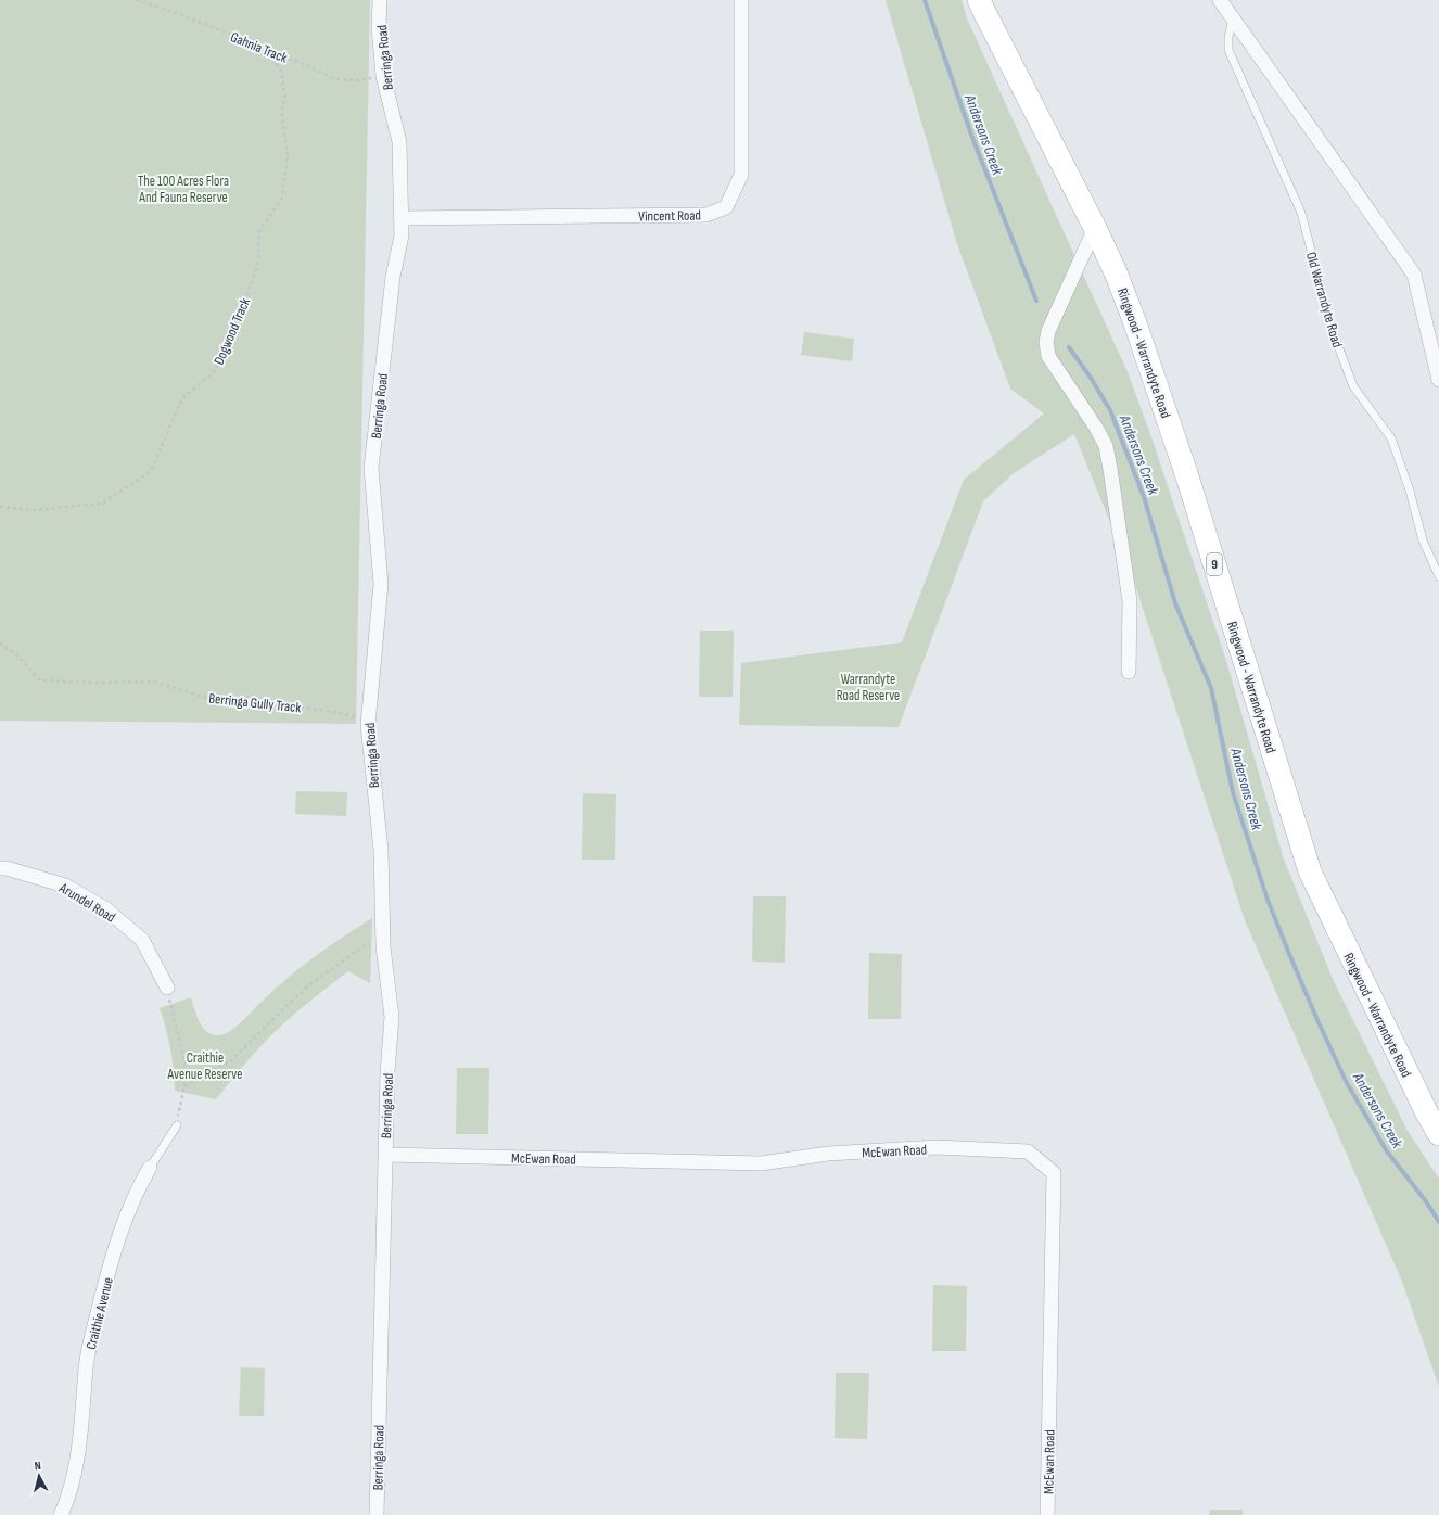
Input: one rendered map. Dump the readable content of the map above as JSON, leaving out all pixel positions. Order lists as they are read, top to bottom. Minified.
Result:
{"streets":{"main road":["Ringwood - Warrandyte Road","9"],"street":["Berringa Road","Vincent Road","Arundel Road","McEwan Road","Craithie Avenue"],"lane":["Old Warrandyte Road"],"path":["Gahnia Track","Dogwood Track","Berringa Gully Track"]},"crossings":[["Gahnia Track","Berringa Road"],["Gahnia Track","Dogwood Track"],["Berringa Road","Vincent Road"],["Berringa Road","Berringa Gully Track"],["Berringa Road","McEwan Road"]],"water":["Andersons Creek"],"parks":["The 100 Acres Flora And Fauna Reserve","Warrandyte Road Reserve","Craithie Avenue Reserve"],"north":"top"}
